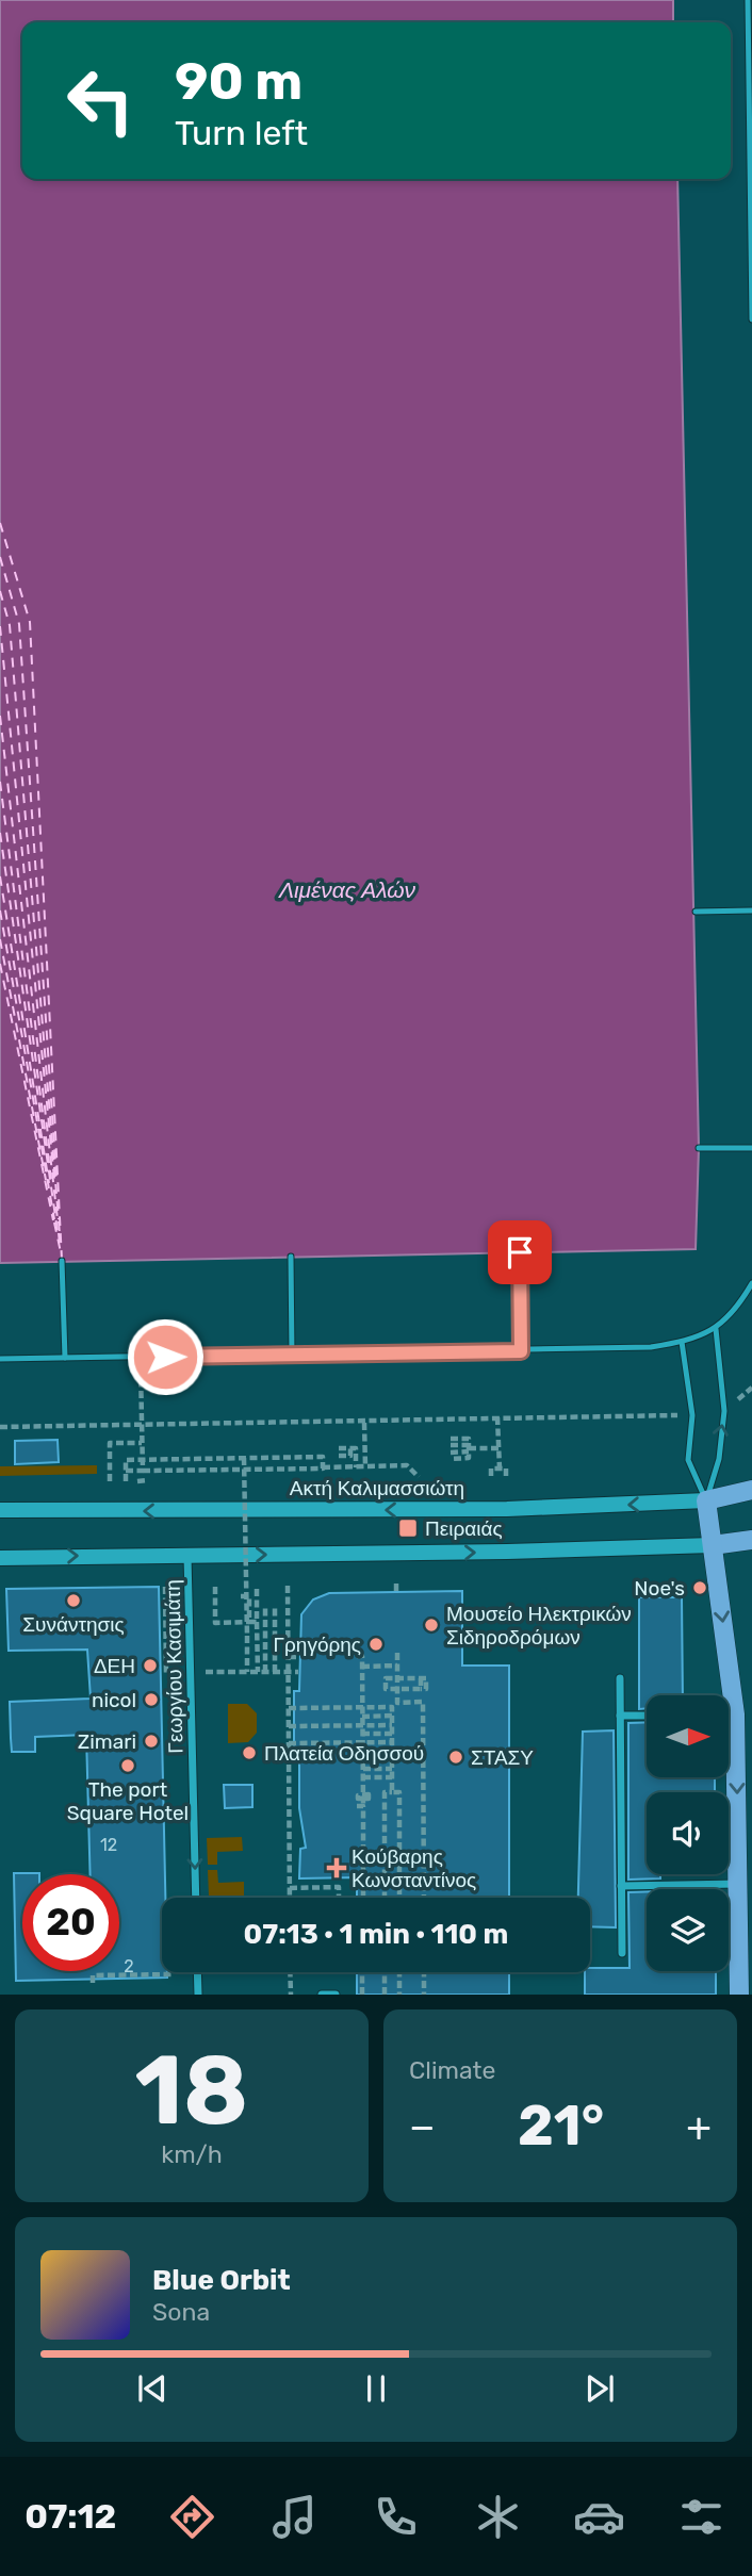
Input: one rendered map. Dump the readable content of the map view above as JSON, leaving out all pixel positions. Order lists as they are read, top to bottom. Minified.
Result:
{"streets":{"main road":["Ακτή Καλιμασσιώτη"],"street":["Γεωργίου Κασιμάτη"]},"one_way":["Γεωργίου Κασιμάτη"],"water":["Λιμένας Αλών"],"places":{"transit":["Πειραιάς"],"other":["Noe's","Συνάντησις","Μουσείο Ηλεκτρικών Σιδηροδρόμων","Γρηγόρης","ΔΕΗ","nicol","Zimari","Πλατεία Οδησσού","ΣΤΑΣΥ","The port Square Hotel"],"health":["Κούβαρης Κωνσταντίνος"]},"house_numbers":["12","2"],"north":"right","page":{"turn":["90 m","Turn left"],"limit":"20","trip":"07:13 · 1 min · 110 m","tile":[["18","km/h"],"Climate"],"heat":["−","21°","+"],"song":["Blue Orbit","Sona"],"tabs":"07:12"}}
